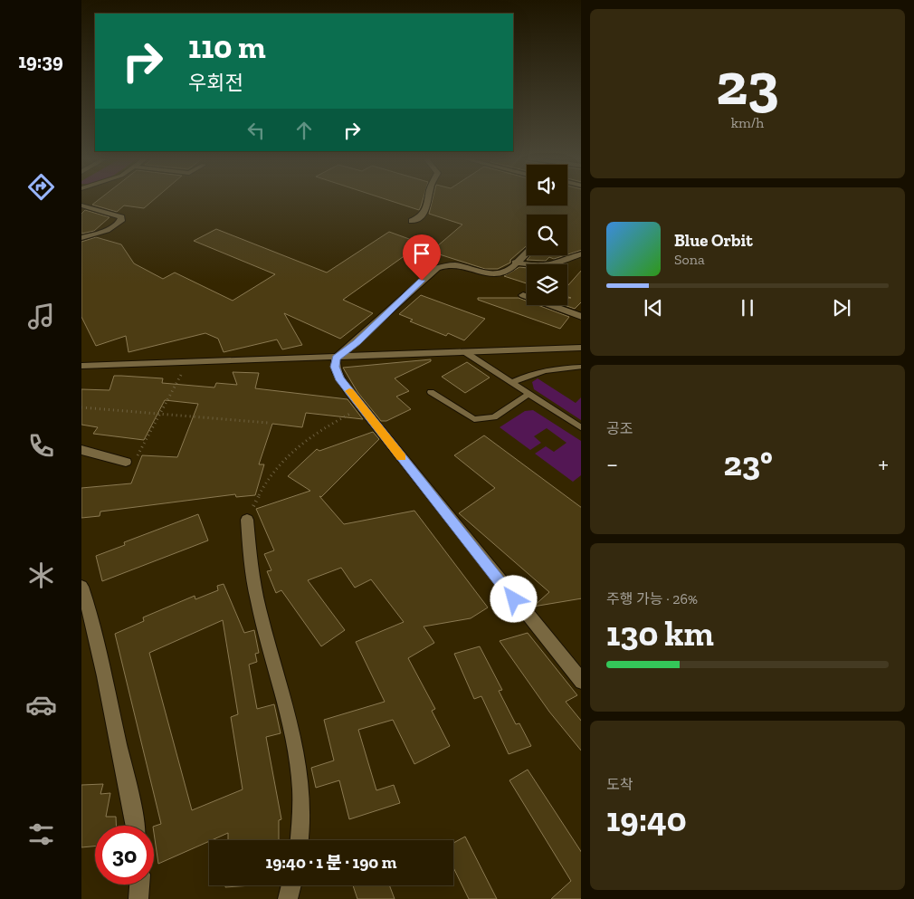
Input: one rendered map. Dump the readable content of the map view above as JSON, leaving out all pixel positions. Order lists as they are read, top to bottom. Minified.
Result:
{"page":{"tabs":"19:39","tile":[["23","km/h"],"공조",["주행 가능 · 26%","130 km"],["도착","19:40"]],"turn":["110 m","우회전"],"song":["Blue Orbit","Sona"],"heat":["−","23°","+"],"limit":"30","trip":"19:40 · 1 분 · 190 m"}}
